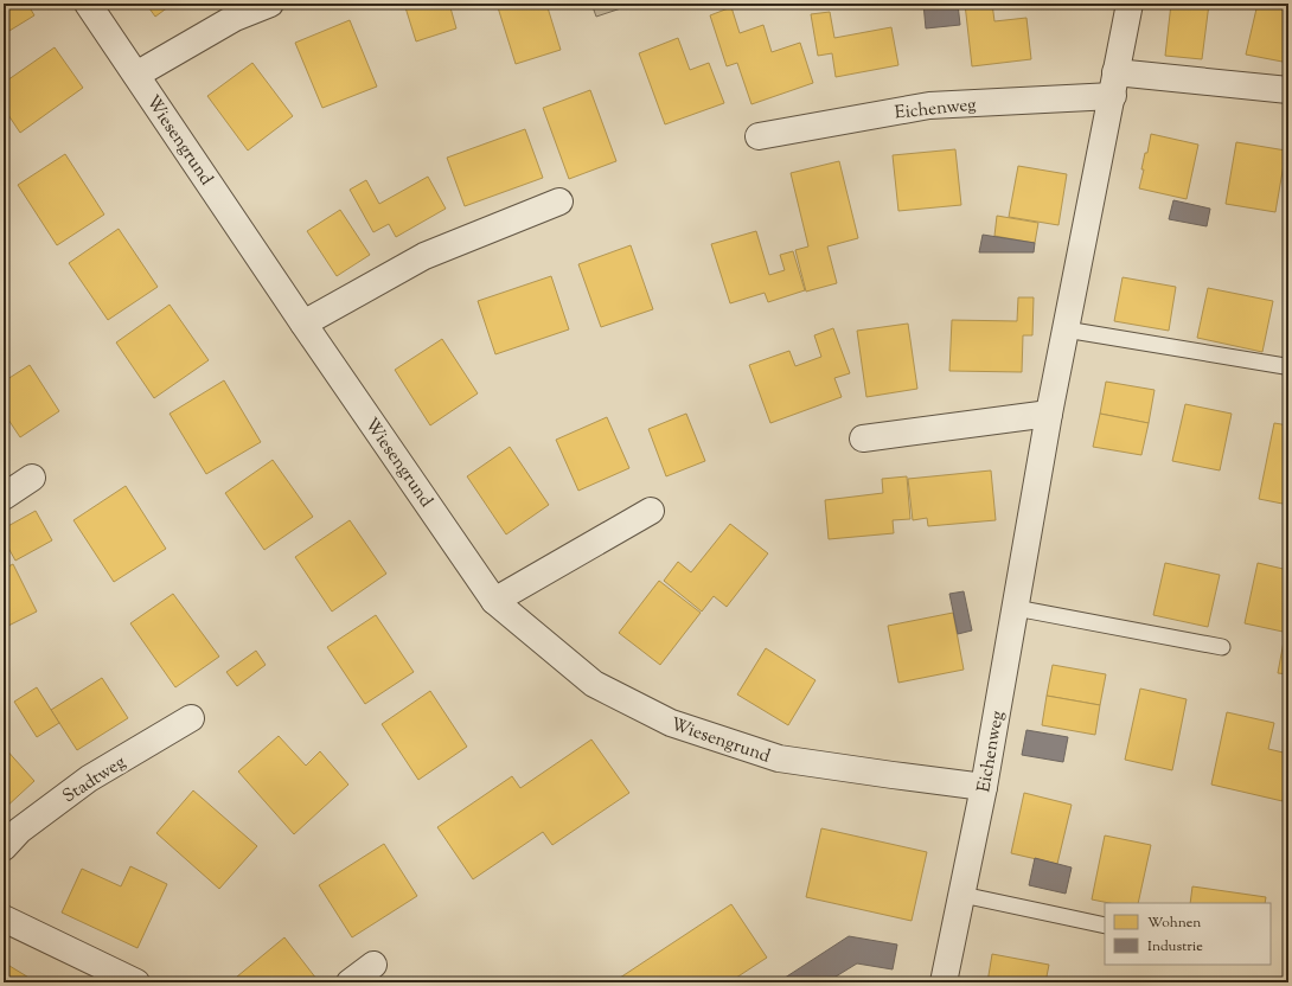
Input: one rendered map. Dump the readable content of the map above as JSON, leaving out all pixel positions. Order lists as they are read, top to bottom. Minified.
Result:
{"streets":{"street":["Eichenweg","Wiesengrund","Stadtweg"]},"crossings":[["Eichenweg","Wiesengrund"]],"legend":["Wohnen","Industrie"]}
